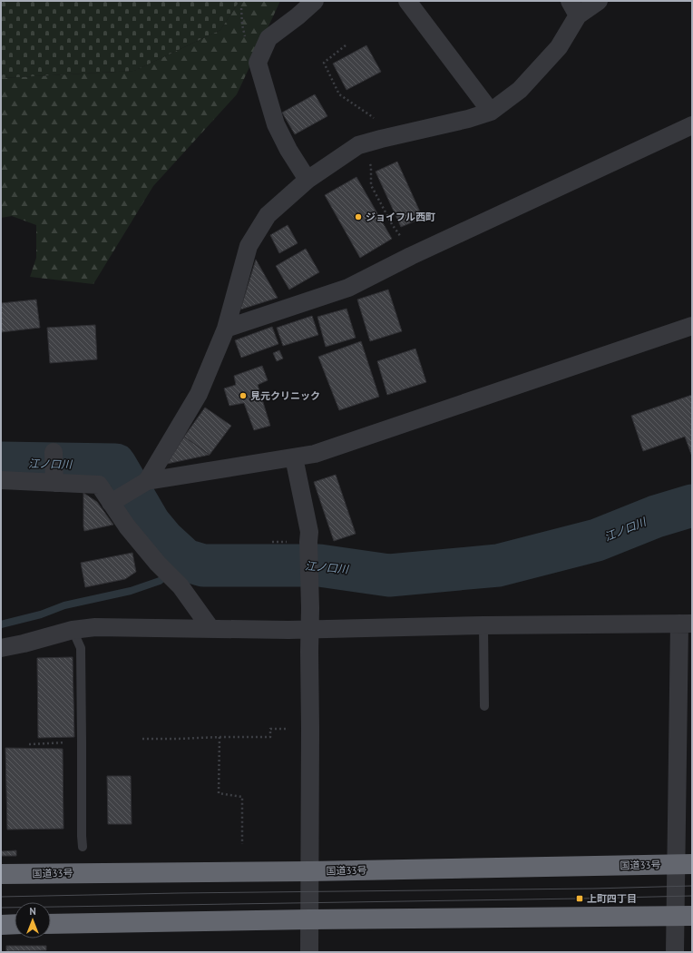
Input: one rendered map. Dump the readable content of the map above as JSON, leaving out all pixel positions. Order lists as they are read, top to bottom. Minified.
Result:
{"streets":{"highway":["国道33号"]},"water":["江ノ口川"],"places":{"other":["ジョイフル西町","見元クリニック"],"transit":["上町四丁目"]},"north":"top"}
